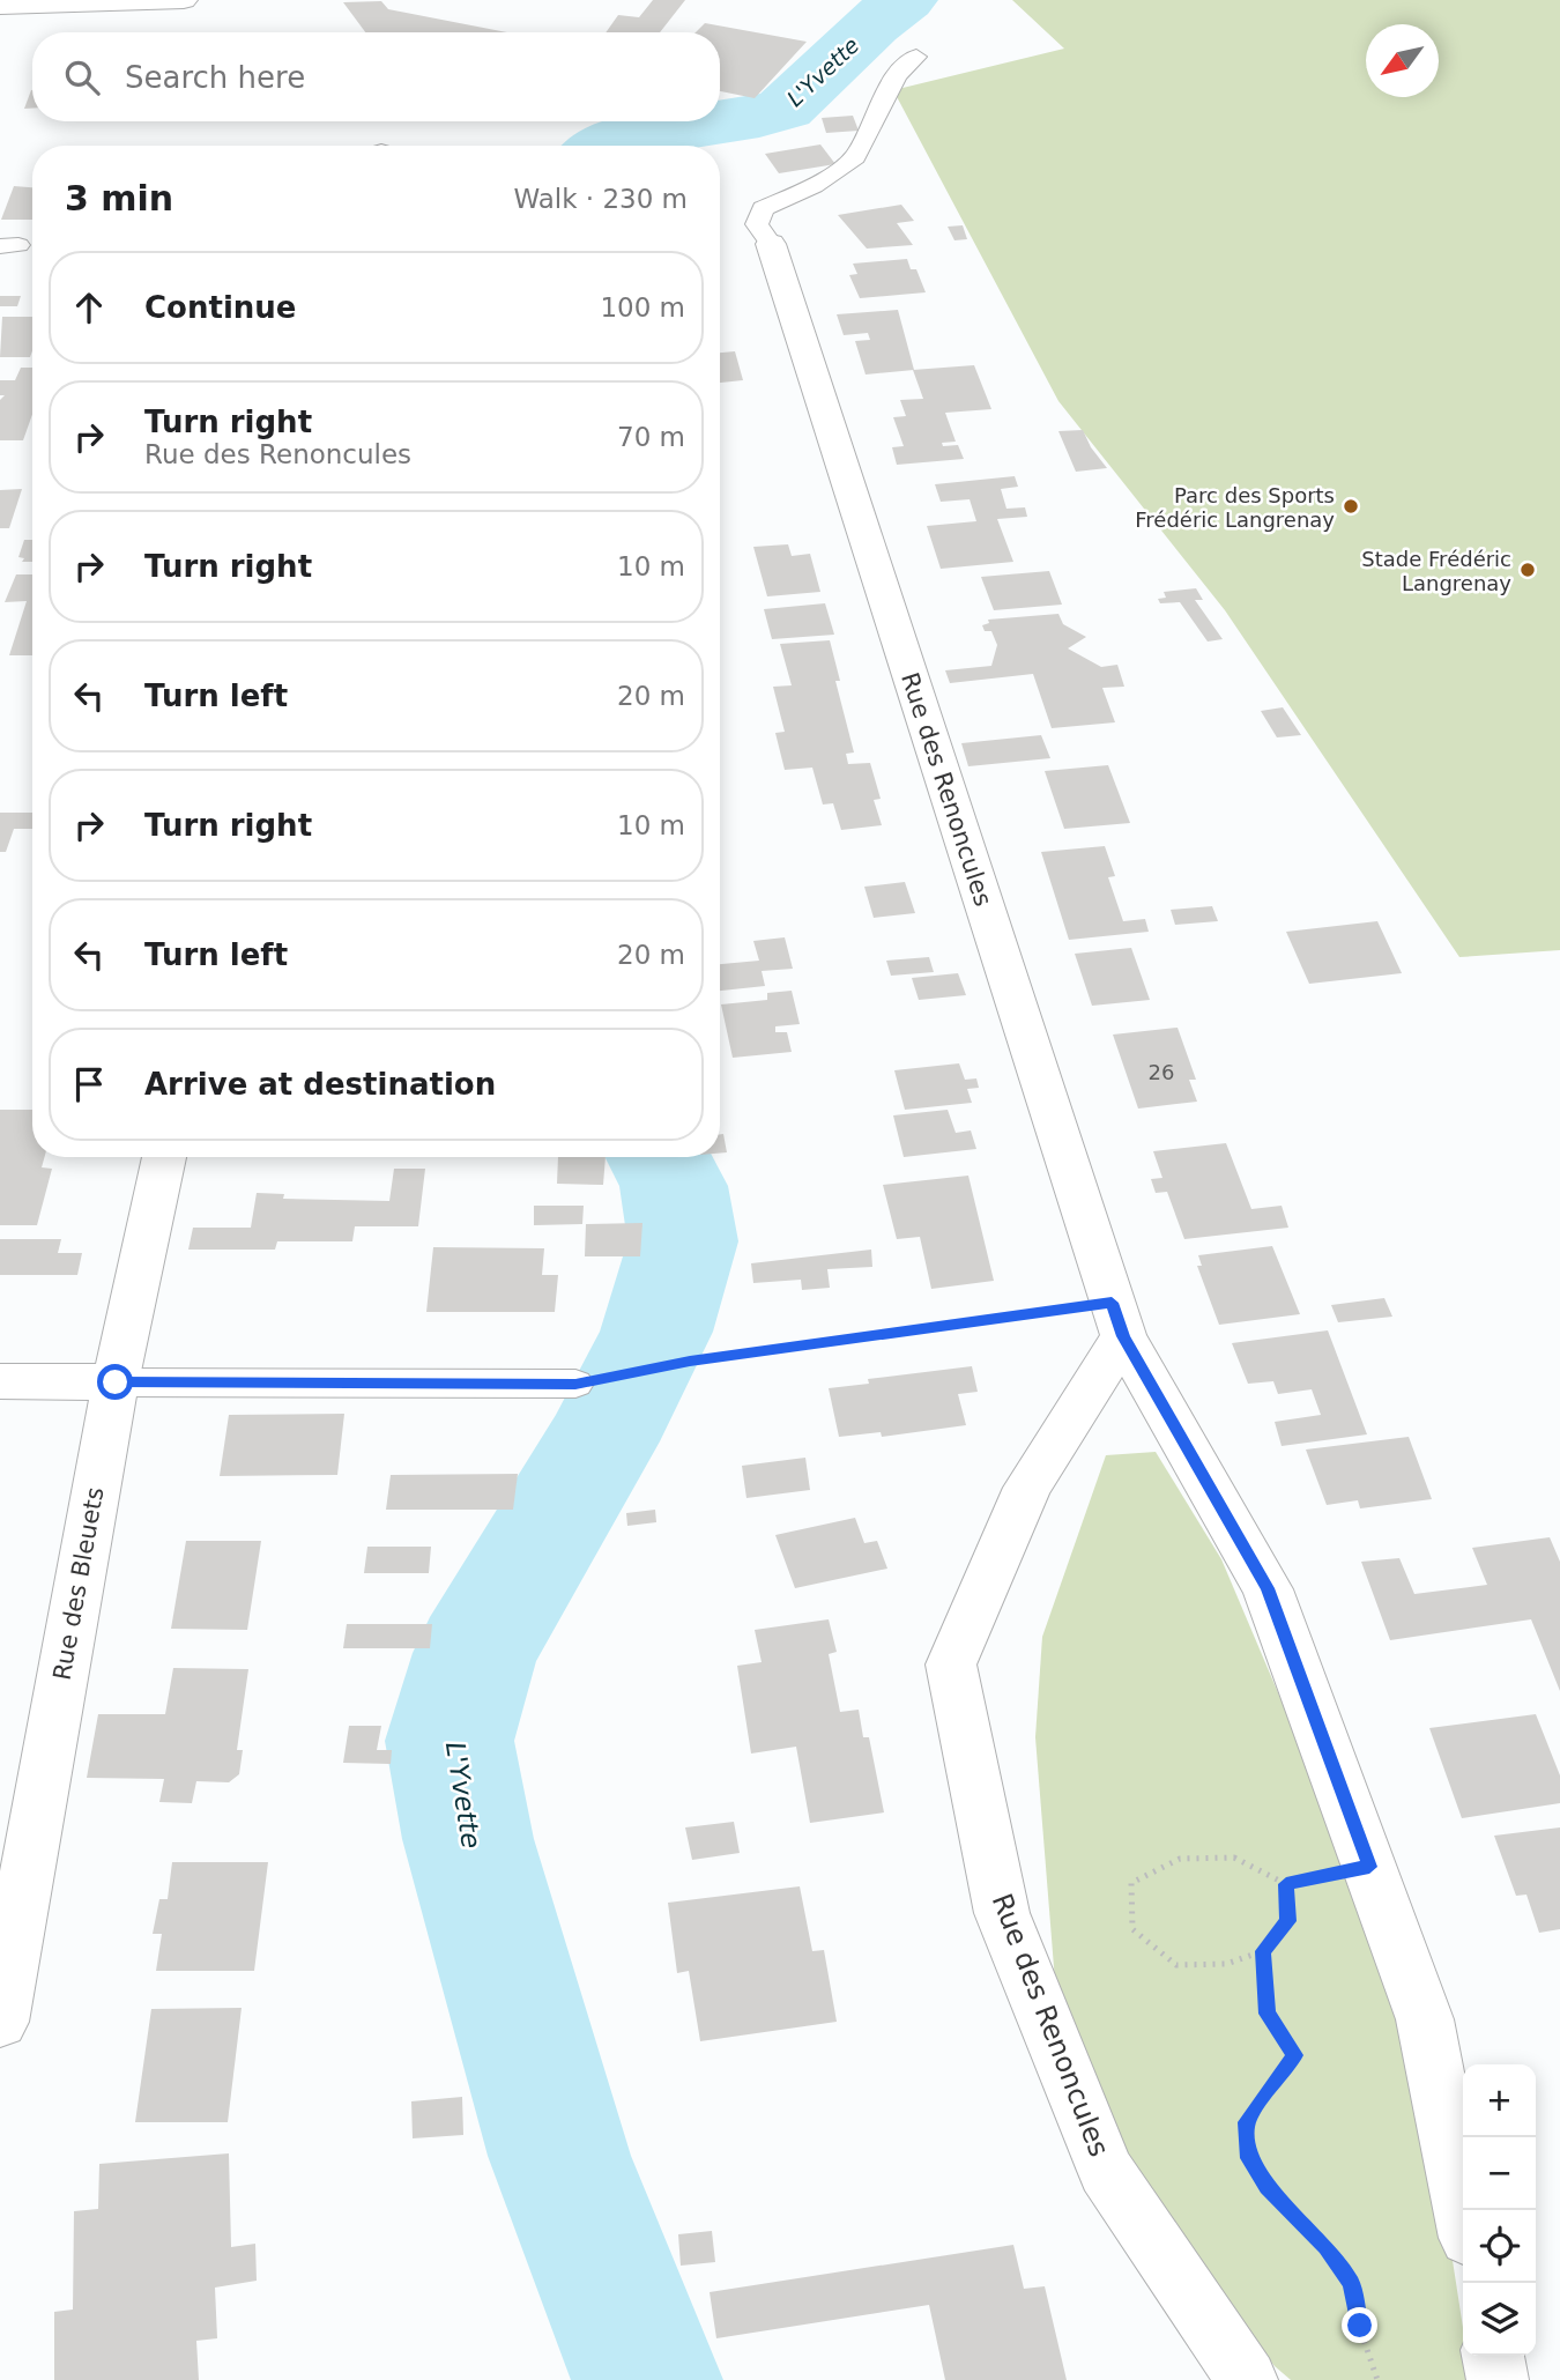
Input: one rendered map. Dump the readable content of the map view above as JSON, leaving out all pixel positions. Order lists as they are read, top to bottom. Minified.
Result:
{"streets":{"street":["Rue des Renoncules","Rue des Bleuets"]},"water":["L'Yvette"],"places":["Parc des Sports Frédéric Langrenay","Stade Frédéric Langrenay"],"house_numbers":["26"],"north":"bottom left","page":{"search":"Search here","heading":["3 min","Walk · 230 m"],"list":[["Continue","100 m"],["Turn right","Rue des Renoncules","70 m"],["Turn right","10 m"],["Turn left","20 m"],["Turn right","10 m"],["Turn left","20 m"],"Arrive at destination"],"map_buttons":["+","−"]}}
